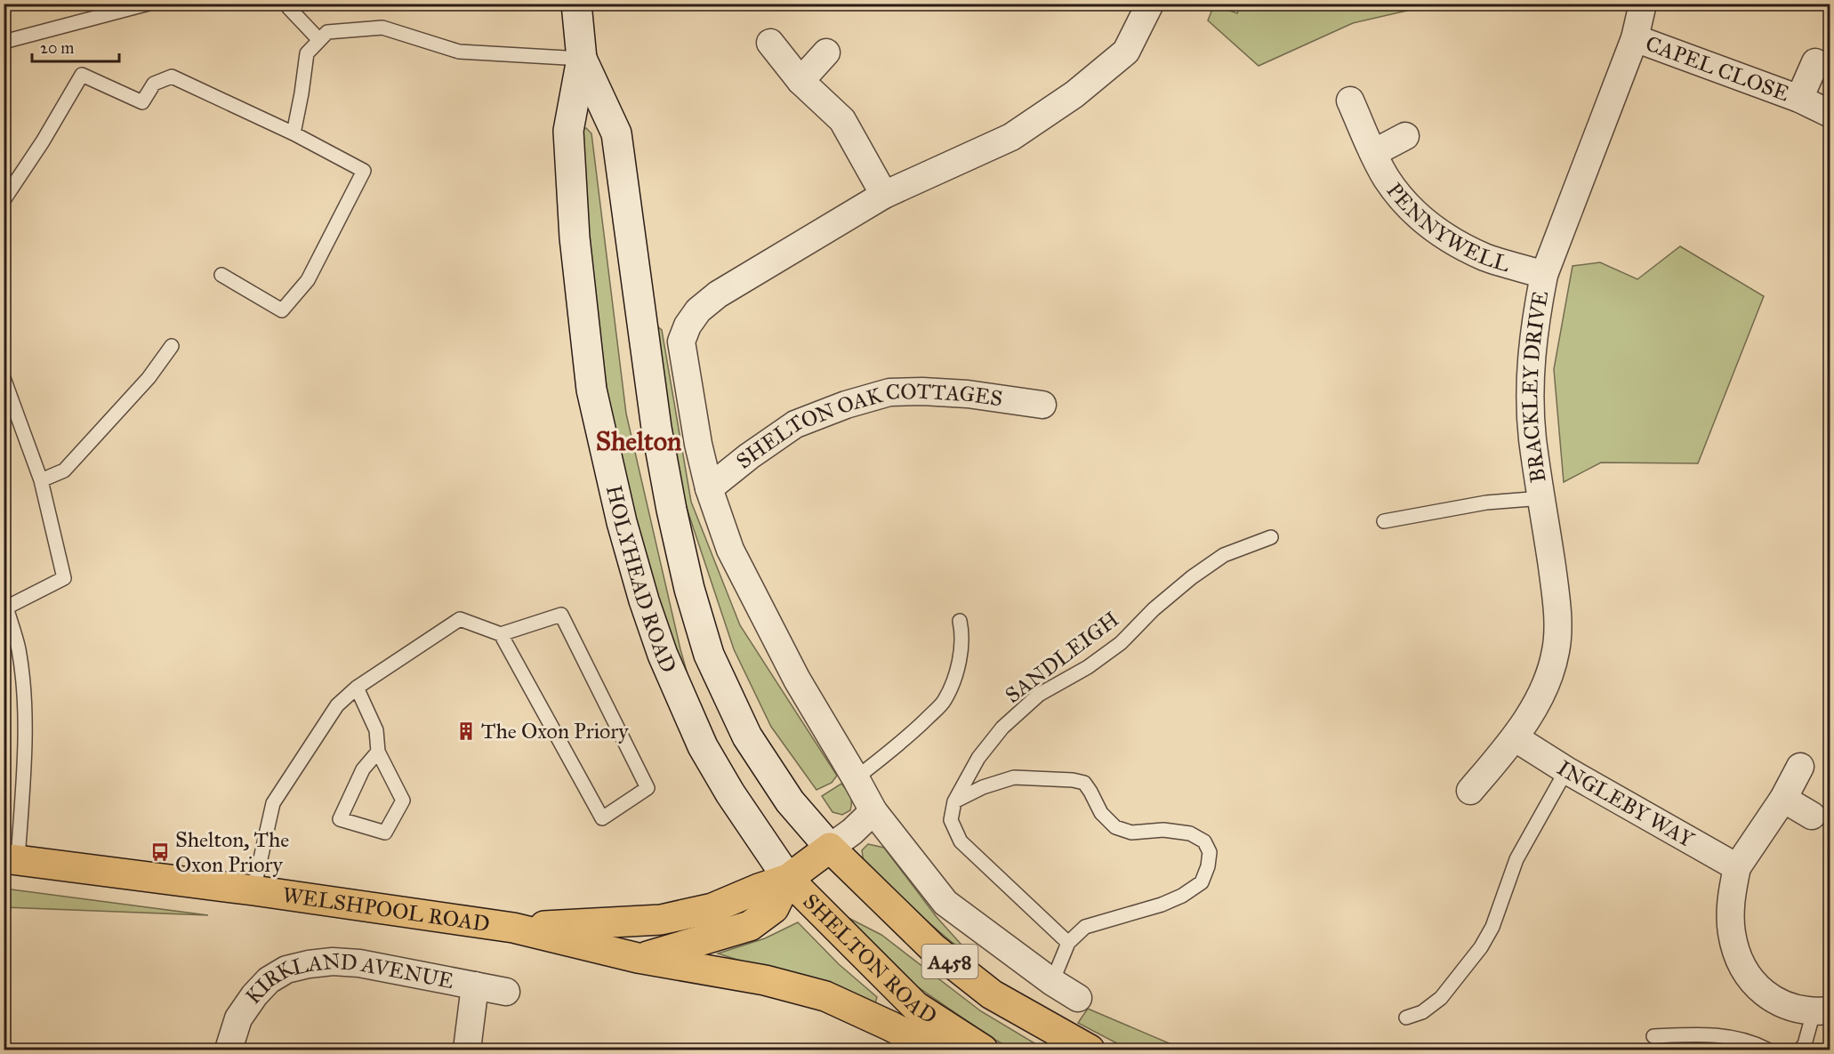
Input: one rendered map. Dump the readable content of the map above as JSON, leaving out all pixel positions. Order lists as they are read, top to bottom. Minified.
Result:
{"streets":{"main road":["HOLYHEAD ROAD","WELSHPOOL ROAD","SHELTON ROAD","A458"],"street":["CAPEL CLOSE","PENNYWELL","BRACKLEY DRIVE","SHELTON OAK COTTAGES","INGLEBY WAY","KIRKLAND AVENUE"],"lane":["SANDLEIGH"]},"crossings":[["CAPEL CLOSE","BRACKLEY DRIVE"],["PENNYWELL","BRACKLEY DRIVE"],["BRACKLEY DRIVE","INGLEBY WAY"],["HOLYHEAD ROAD","WELSHPOOL ROAD"],["HOLYHEAD ROAD","SHELTON ROAD"],["HOLYHEAD ROAD","A458"],["WELSHPOOL ROAD","SHELTON ROAD"],["WELSHPOOL ROAD","A458"]],"districts":["Shelton"],"places":{"building":["The Oxon Priory"],"bus stop":["Shelton, The Oxon Priory"]},"scale_bar":"20 m"}
